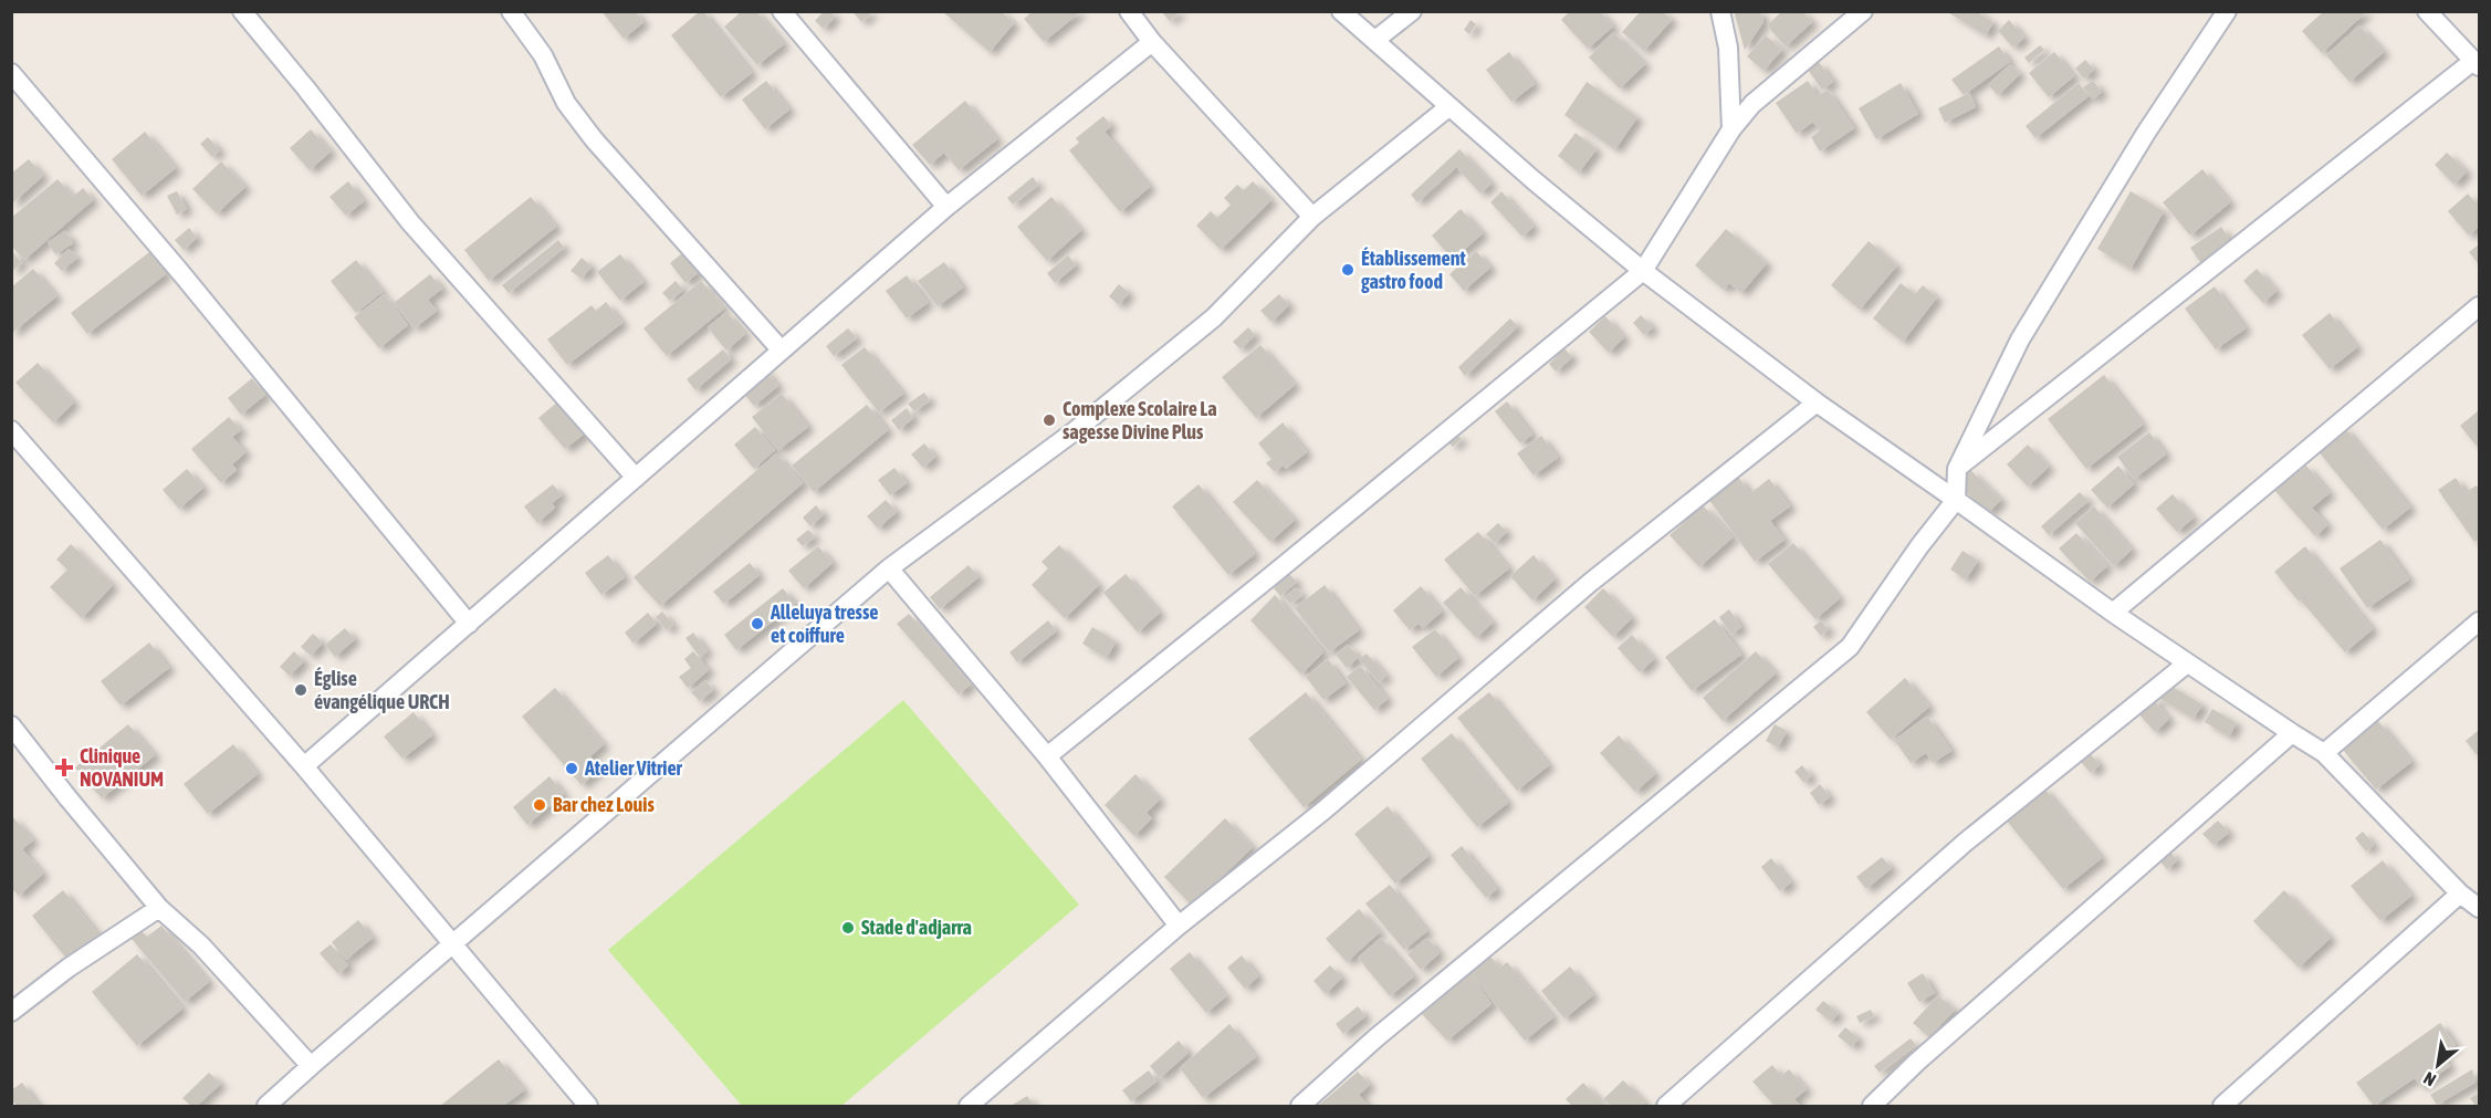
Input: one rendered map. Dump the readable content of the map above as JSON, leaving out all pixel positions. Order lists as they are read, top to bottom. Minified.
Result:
{"places":{"other":["Établissement gastro food","Complexe Scolaire La sagesse Divine Plus","Alleluya tresse et coiffure","Église évangélique URCH","Atelier Vitrier","Bar chez Louis","Stade d'adjarra"],"health":["Clinique NOVANIUM"]},"north":"bottom left"}
